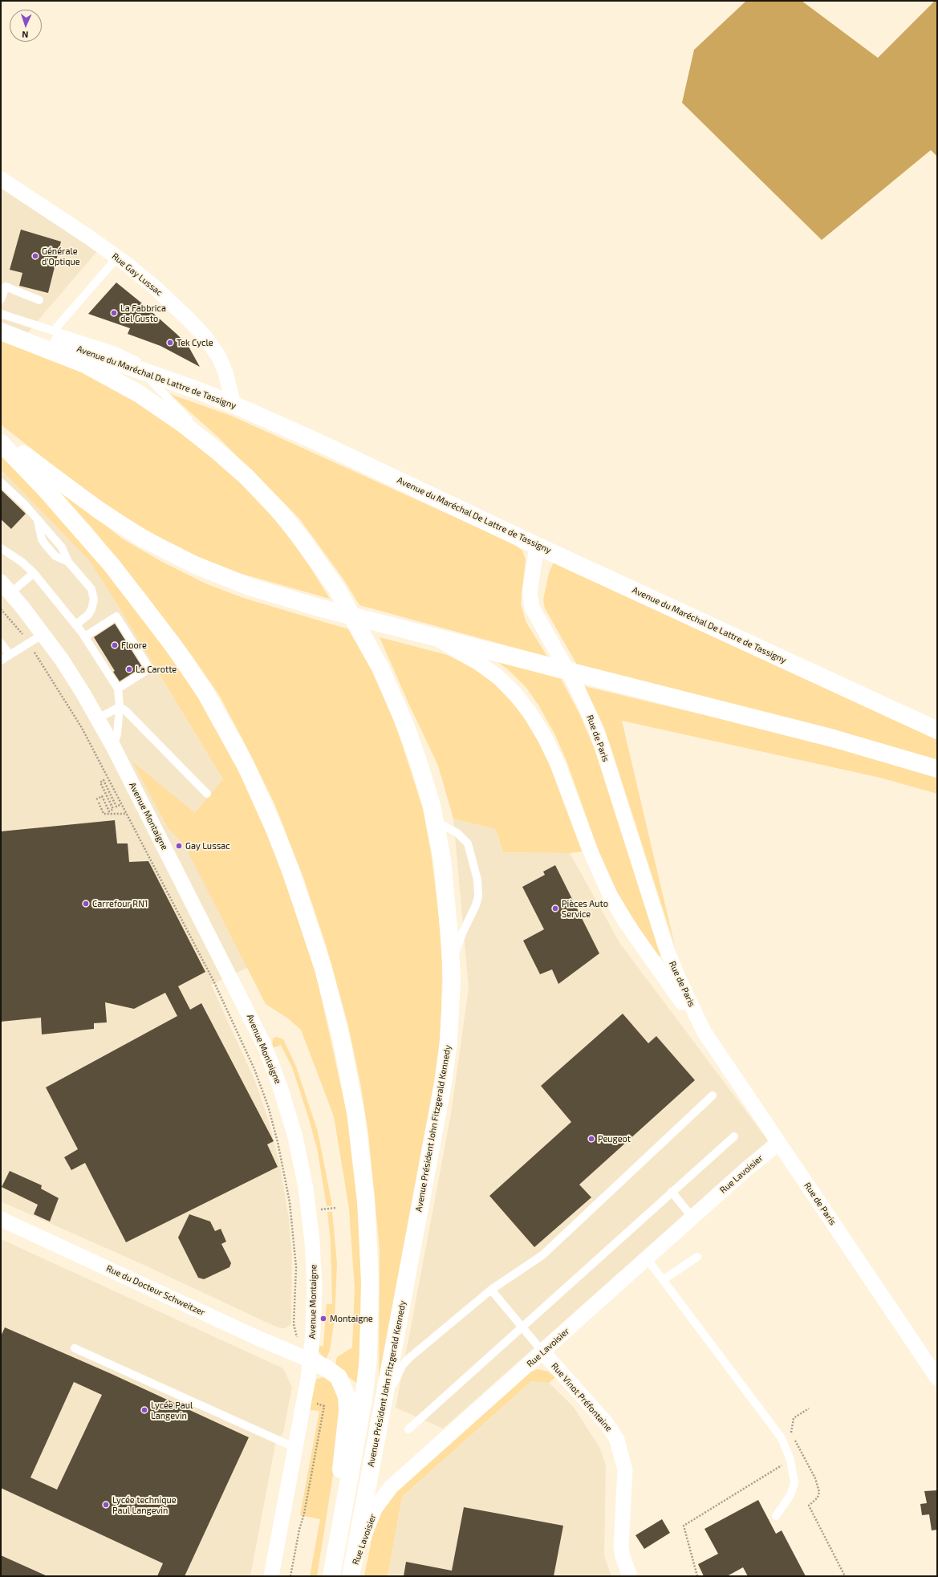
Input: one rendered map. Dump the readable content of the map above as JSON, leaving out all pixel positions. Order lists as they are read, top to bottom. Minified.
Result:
{"streets":{"main road":["Avenue du Maréchal De Lattre de Tassigny","Avenue Président John Fitzgerald Kennedy"],"street":["Rue Gay Lussac","Rue de Paris","Avenue Montaigne","Rue Lavoisier","Rue du Docteur Schweitzer","Rue Vinot Préfontaine"]},"crossings":[["Rue Gay Lussac","Avenue du Maréchal De Lattre de Tassigny"],["Avenue du Maréchal De Lattre de Tassigny","Rue de Paris"],["Rue de Paris","Rue Lavoisier"],["Avenue Montaigne","Rue du Docteur Schweitzer"],["Avenue Président John Fitzgerald Kennedy","Rue Lavoisier"],["Rue Lavoisier","Rue Vinot Préfontaine"]],"places":["Générale d'Optique","La Fabbrica del Gusto","Tek Cycle","Floore","La Carotte","Gay Lussac","Carrefour RN1","Pièces Auto Service","Peugeot","Montaigne","Lycée Paul Langevin","Lycée technique Paul Langevin"],"north":"bottom"}
